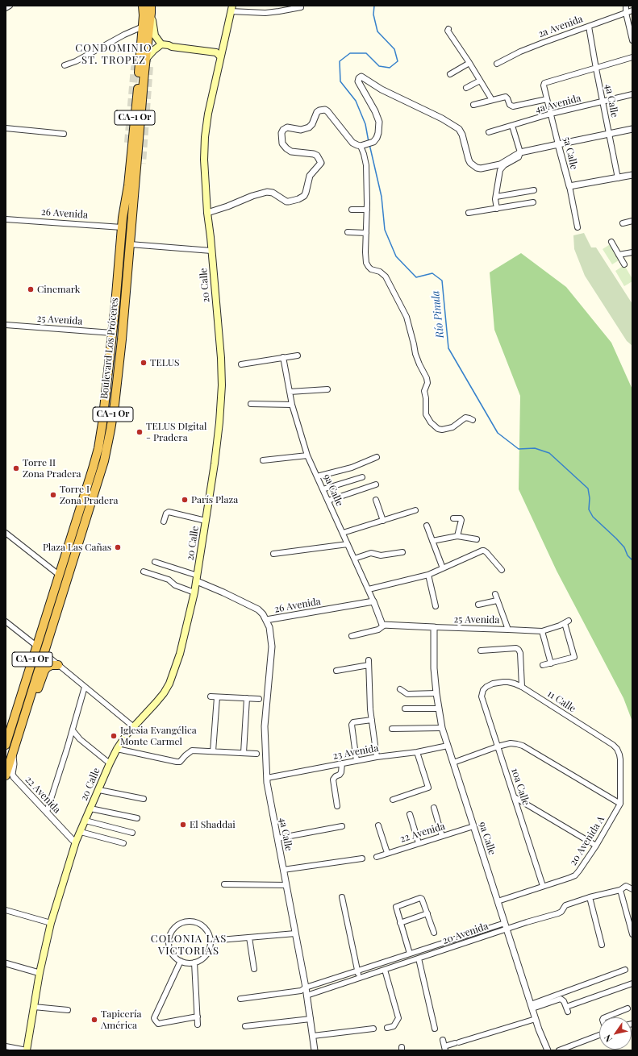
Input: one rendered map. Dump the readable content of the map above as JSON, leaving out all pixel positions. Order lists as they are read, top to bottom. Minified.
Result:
{"streets":{"highway":["CA-1 Or","Boulevard Los Próceres"],"main road":["20 Calle"],"street":["2a Avenida","4a Calle","4a Avenida","5a Calle","26 Avenida","25 Avenida","9a Calle","11 Calle","23 Avenida","10a Calle","22 Avenida","20 Avenida A","20 Avenida"]},"crossings":[["2a Avenida","4a Calle"],["4a Calle","4a Avenida"],["4a Calle","5a Calle"],["4a Calle","26 Avenida"],["4a Calle","23 Avenida"],["4a Calle","20 Avenida"],["4a Avenida","5a Calle"],["26 Avenida","20 Calle"],["26 Avenida","Boulevard Los Próceres"],["26 Avenida","9a Calle"],["20 Calle","22 Avenida"],["25 Avenida","Boulevard Los Próceres"],["25 Avenida","9a Calle"],["Boulevard Los Próceres","22 Avenida"],["9a Calle","23 Avenida"],["9a Calle","22 Avenida"],["9a Calle","20 Avenida A"],["9a Calle","20 Avenida"],["11 Calle","10a Calle"],["11 Calle","20 Avenida A"],["10a Calle","20 Avenida A"]],"districts":["CONDOMINIO ST. TROPEZ","COLONIA LAS VICTORIAS"],"water":["Río Pinula"],"places":["Cinemark","TELUS","TELUS DIgital - Pradera","Torre II Zona Pradera","Torre I Zona Pradera","París Plaza","Plaza Las Cañas","Iglesia Evangélica Monte Carmel","El Shaddai","Tapicería América"],"north":"bottom left"}
